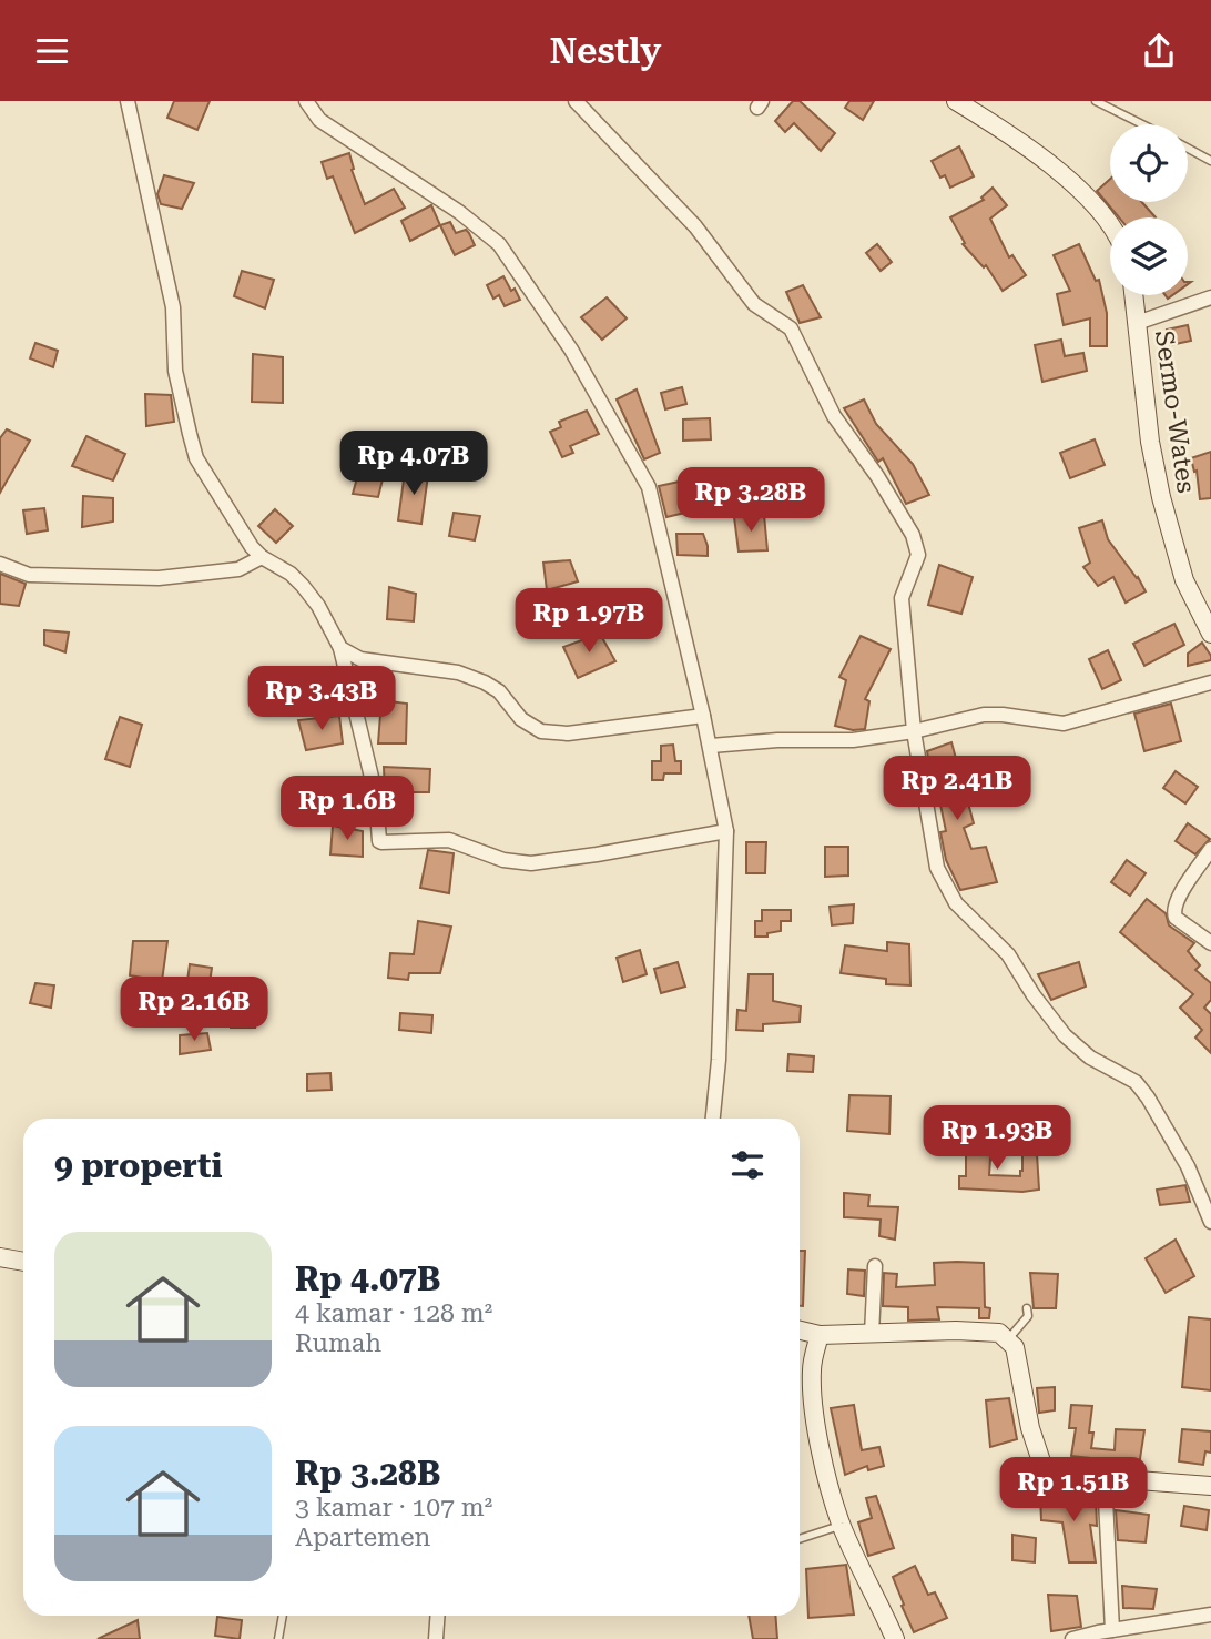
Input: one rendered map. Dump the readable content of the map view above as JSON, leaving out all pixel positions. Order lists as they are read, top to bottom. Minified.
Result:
{"streets":{"street":["Sermo-Wates"]},"page":{"header":"Nestly","price":["Rp 4.07B","Rp 3.28B","Rp 1.97B","Rp 3.43B","Rp 2.41B","Rp 1.6B","Rp 2.16B","Rp 1.93B","Rp 1.51B"],"heading":"9 properti","list":[{"name":"Rp 4.07B","note":"4 kamar · 128 m² · Rumah"},{"name":"Rp 3.28B","note":"3 kamar · 107 m² · Apartemen"}]}}
